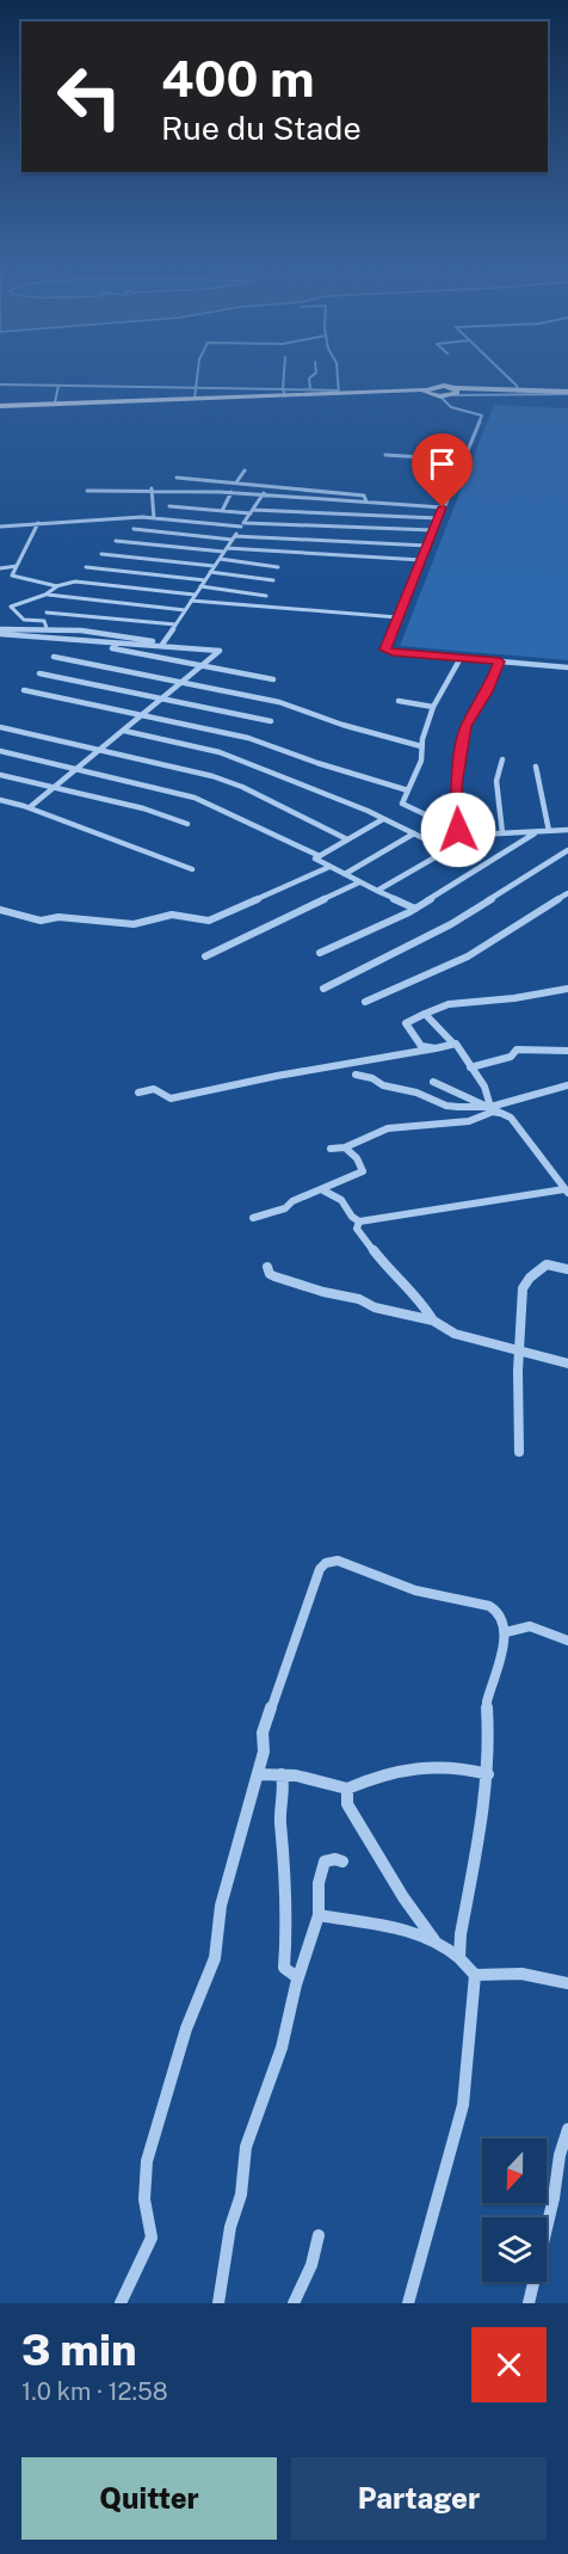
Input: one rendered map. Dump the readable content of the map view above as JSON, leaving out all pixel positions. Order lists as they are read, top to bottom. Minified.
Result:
{"north":"bottom","page":{"turn":["400 m","Rue du Stade"],"heading":["3 min","1.0 km · 12:58"],"buttons":["Quitter","Partager"]}}
